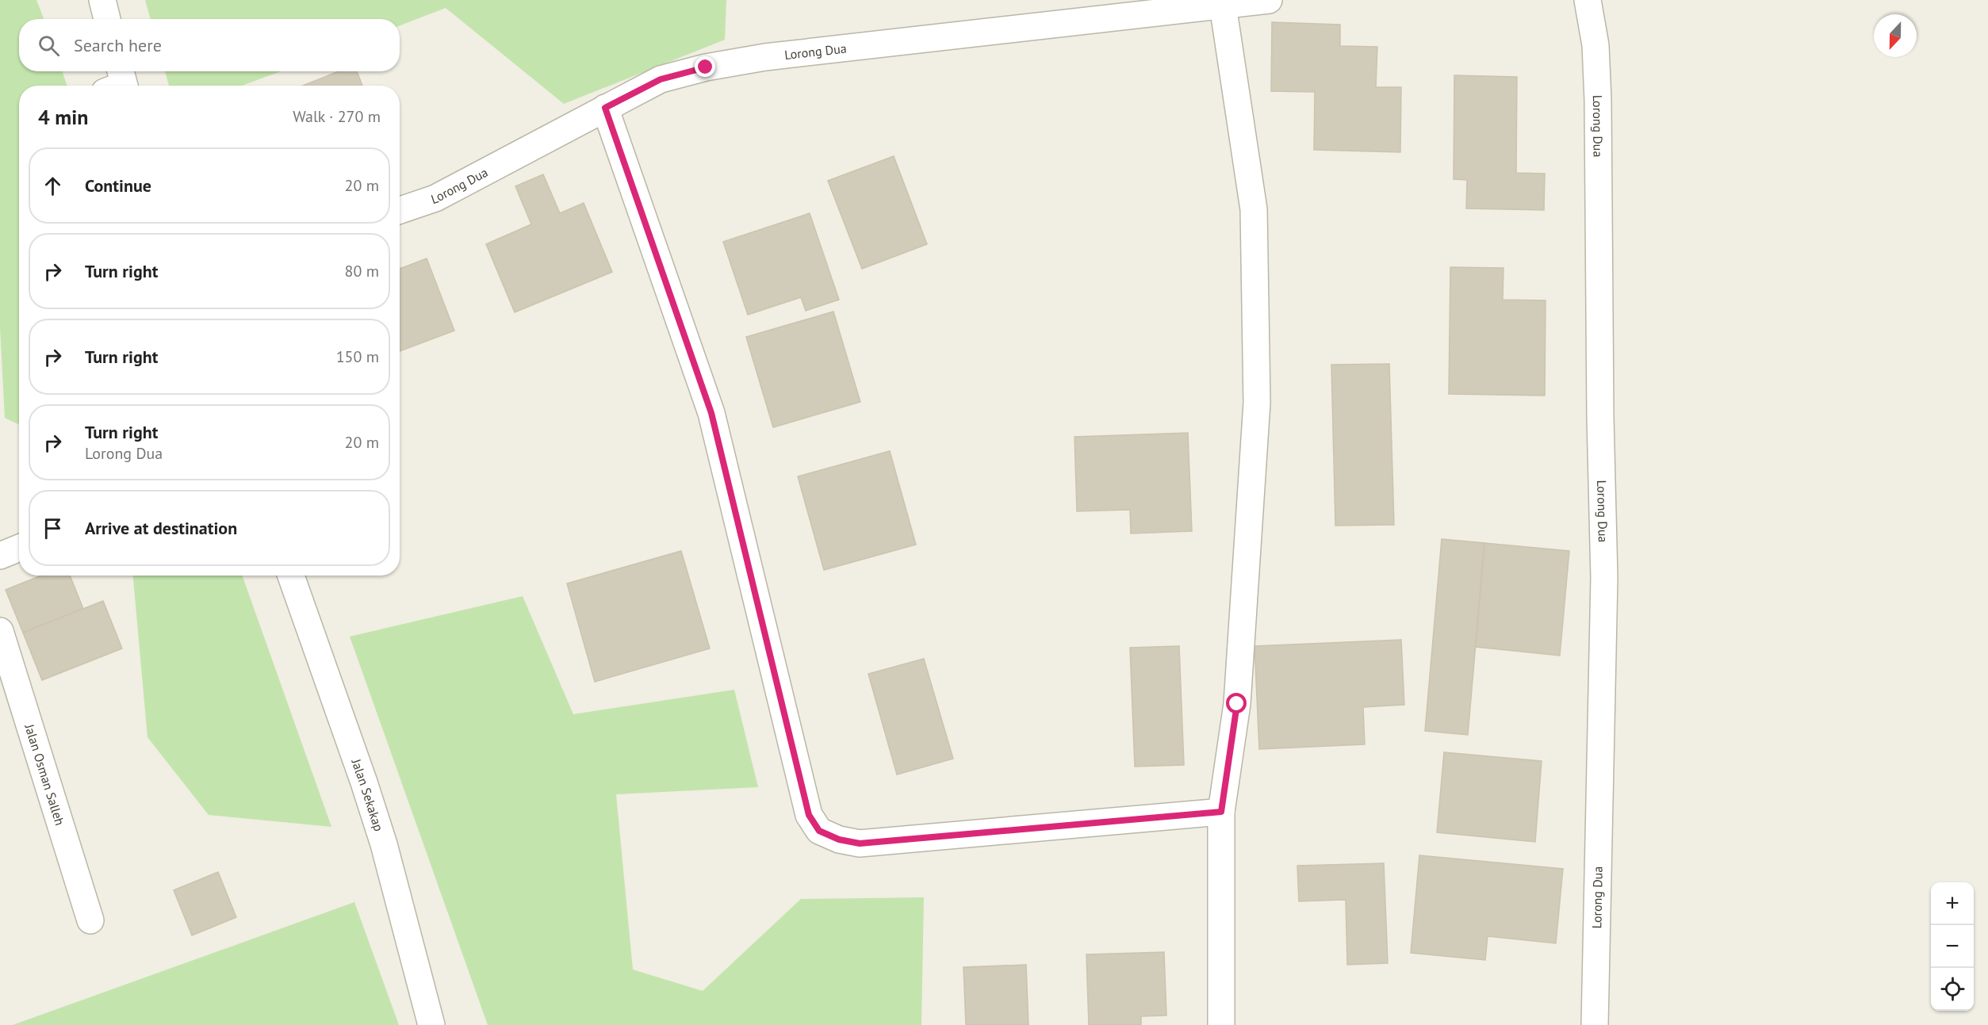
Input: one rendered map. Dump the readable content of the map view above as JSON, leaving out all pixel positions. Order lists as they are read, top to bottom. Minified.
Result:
{"streets":{"street":["Lorong Dua","Jalan Osman Salleh","Jalan Sekakap"]},"north":"bottom","page":{"search":"Search here","heading":["4 min","Walk · 270 m"],"list":[["Continue","20 m"],["Turn right","80 m"],["Turn right","150 m"],["Turn right","Lorong Dua","20 m"],"Arrive at destination"],"map_buttons":["+","−"]}}
